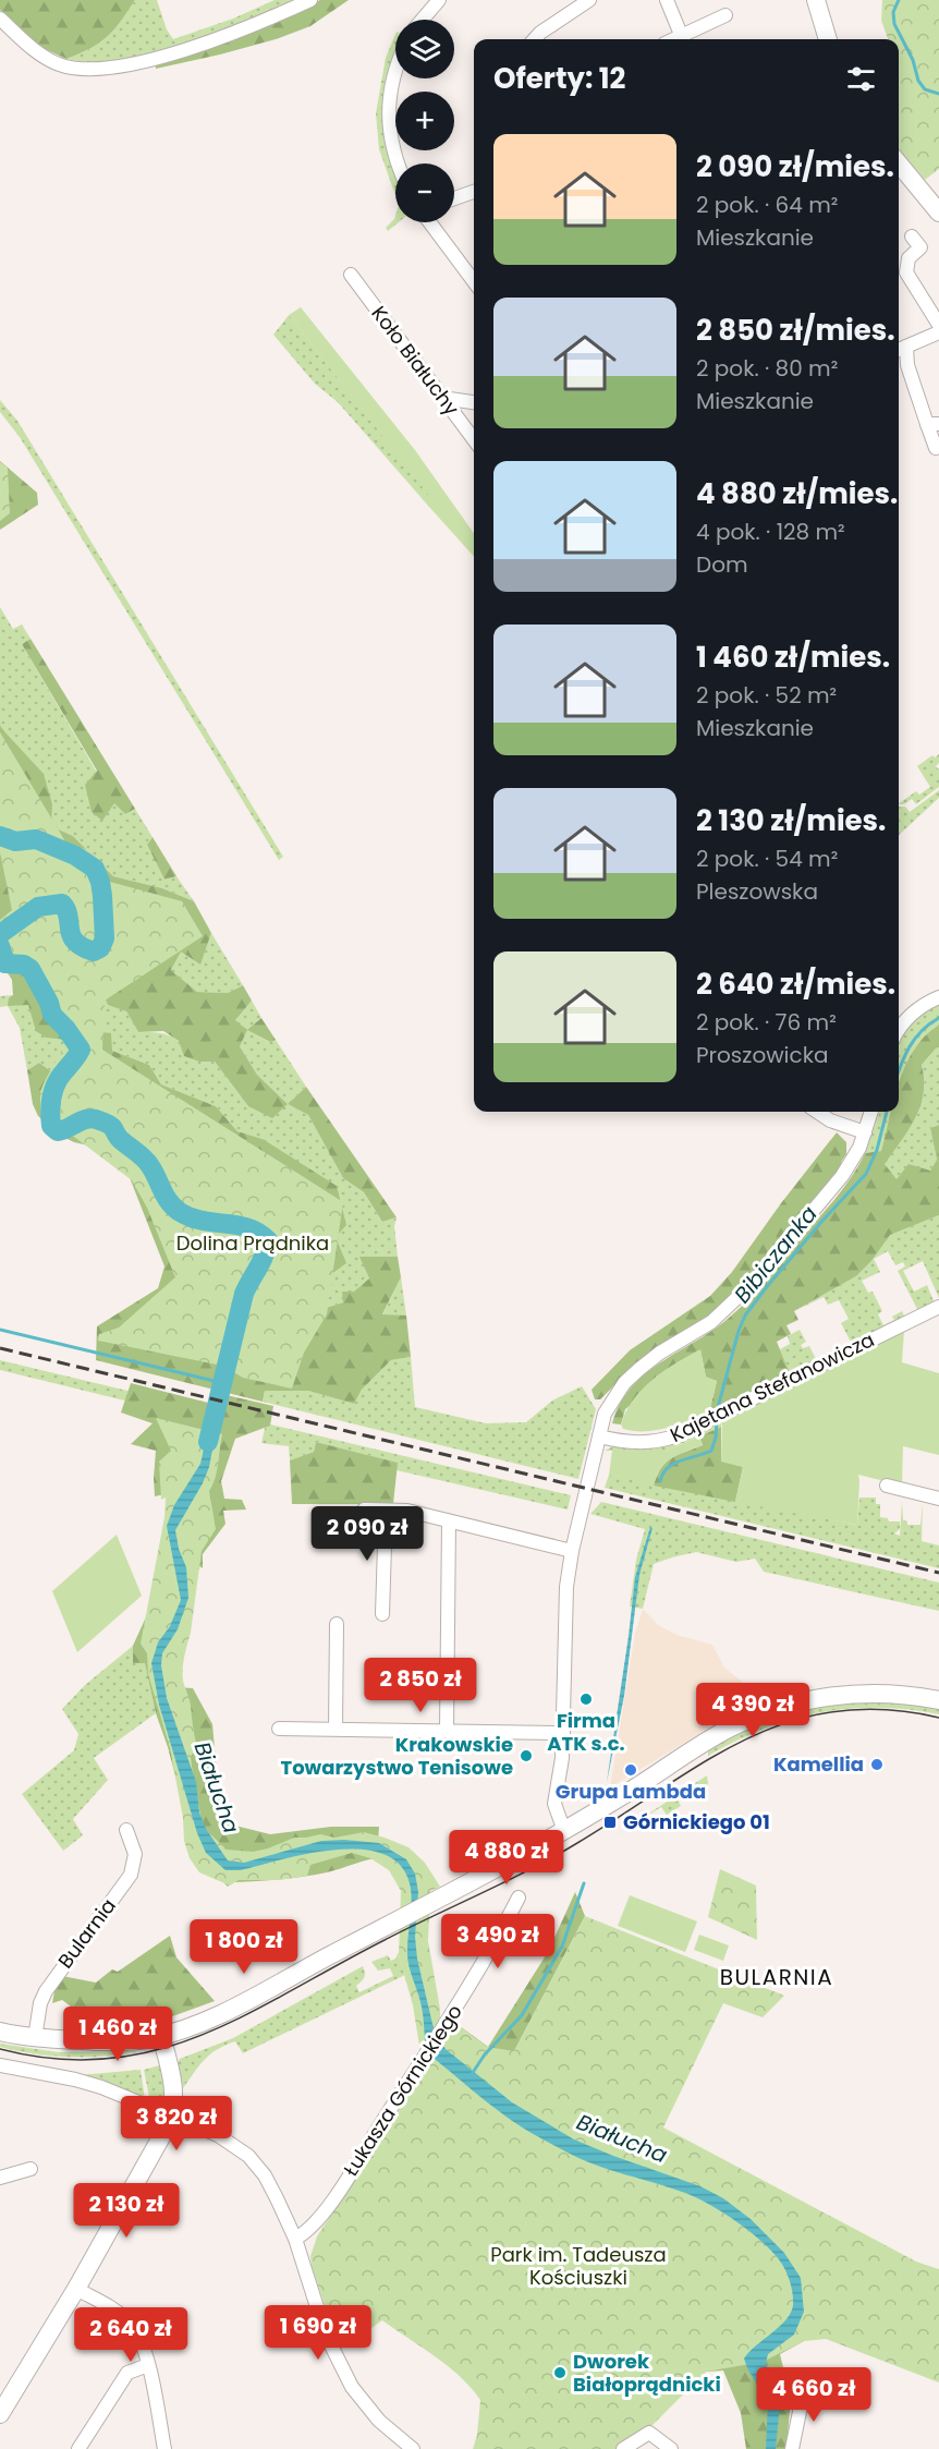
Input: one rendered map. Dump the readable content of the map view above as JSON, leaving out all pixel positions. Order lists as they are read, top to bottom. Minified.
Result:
{"streets":{"street":["Koło Białuchy","Kajetana Stefanowicza","Bularnia","Łukasza Górnickiego"]},"districts":["BULARNIA"],"water":["Bibiczanka","Białucha"],"parks":["Dolina Prądnika","Park im. Tadeusza Kościuszki"],"places":{"other":["Firma ATK s.c.","Krakowskie Towarzystwo Tenisowe","Kamellia","Grupa Lambda","Dworek Białoprądnicki"],"transit":["Górnickiego 01"]},"page":{"map_buttons":["+","−"],"heading":"Oferty: 12","list":[{"name":"2 090 zł/mies.","note":"2 pok. · 64 m² · Mieszkanie"},{"name":"2 850 zł/mies.","note":"2 pok. · 80 m² · Mieszkanie"},{"name":"4 880 zł/mies.","note":"4 pok. · 128 m² · Dom"},{"name":"1 460 zł/mies.","note":"2 pok. · 52 m² · Mieszkanie"},{"name":"2 130 zł/mies.","note":"2 pok. · 54 m² · Pleszowska"},{"name":"2 640 zł/mies.","note":"2 pok. · 76 m² · Proszowicka"}],"price":["2 090 zł","2 850 zł","4 390 zł","4 880 zł","3 490 zł","1 800 zł","1 460 zł","3 820 zł","2 130 zł","1 690 zł","2 640 zł","4 660 zł"]}}
